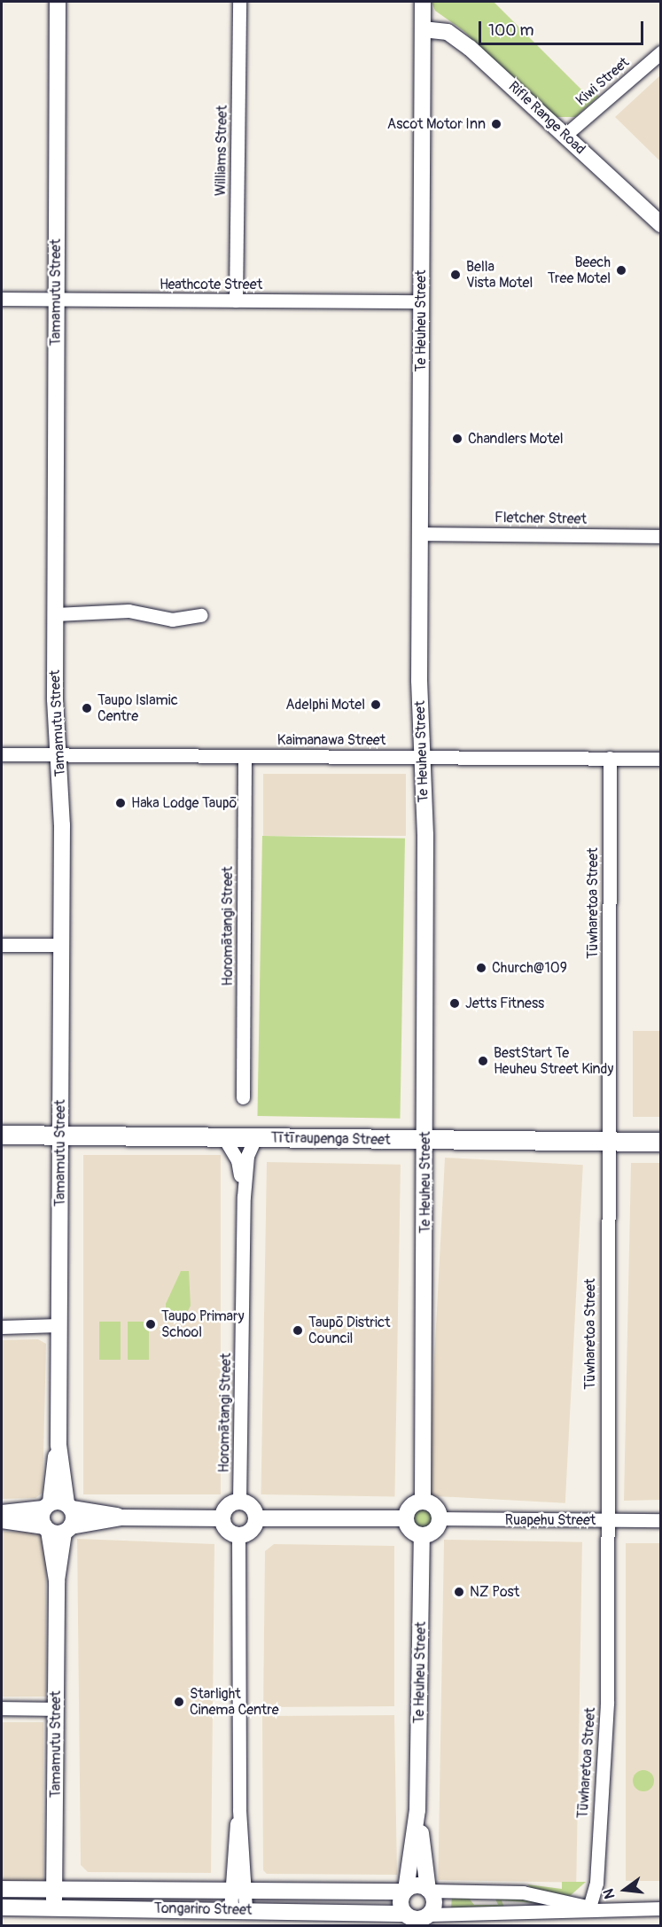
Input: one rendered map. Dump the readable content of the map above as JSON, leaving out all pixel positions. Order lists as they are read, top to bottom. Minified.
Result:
{"streets":{"main road":["Tītīraupenga Street"],"street":["Kiwi Street","Rifle Range Road","Williams Street","Heathcote Street","Tamamutu Street","Te Heuheu Street","Fletcher Street","Kaimanawa Street","Tūwharetoa Street","Horomātangi Street","Ruapehu Street","Tongariro Street"]},"crossings":[["Kiwi Street","Rifle Range Road"],["Rifle Range Road","Te Heuheu Street"],["Williams Street","Heathcote Street"],["Heathcote Street","Tamamutu Street"],["Heathcote Street","Te Heuheu Street"],["Tamamutu Street","Kaimanawa Street"],["Tamamutu Street","Tītīraupenga Street"],["Tamamutu Street","Tongariro Street"],["Te Heuheu Street","Fletcher Street"],["Te Heuheu Street","Kaimanawa Street"],["Te Heuheu Street","Tītīraupenga Street"],["Te Heuheu Street","Ruapehu Street"],["Te Heuheu Street","Tongariro Street"],["Kaimanawa Street","Tūwharetoa Street"],["Kaimanawa Street","Horomātangi Street"],["Tūwharetoa Street","Tītīraupenga Street"],["Tūwharetoa Street","Ruapehu Street"],["Horomātangi Street","Tītīraupenga Street"]],"places":["Ascot Motor Inn","Beech Tree Motel","Bella Vista Motel","Chandlers Motel","Adelphi Motel","Taupo Islamic Centre","Haka Lodge Taupō","Church@109","Jetts Fitness","BestStart Te Heuheu Street Kindy","Taupo Primary School","Taupō District Council","NZ Post","Starlight Cinema Centre"],"scale_bar":"100 m","north":"left"}
